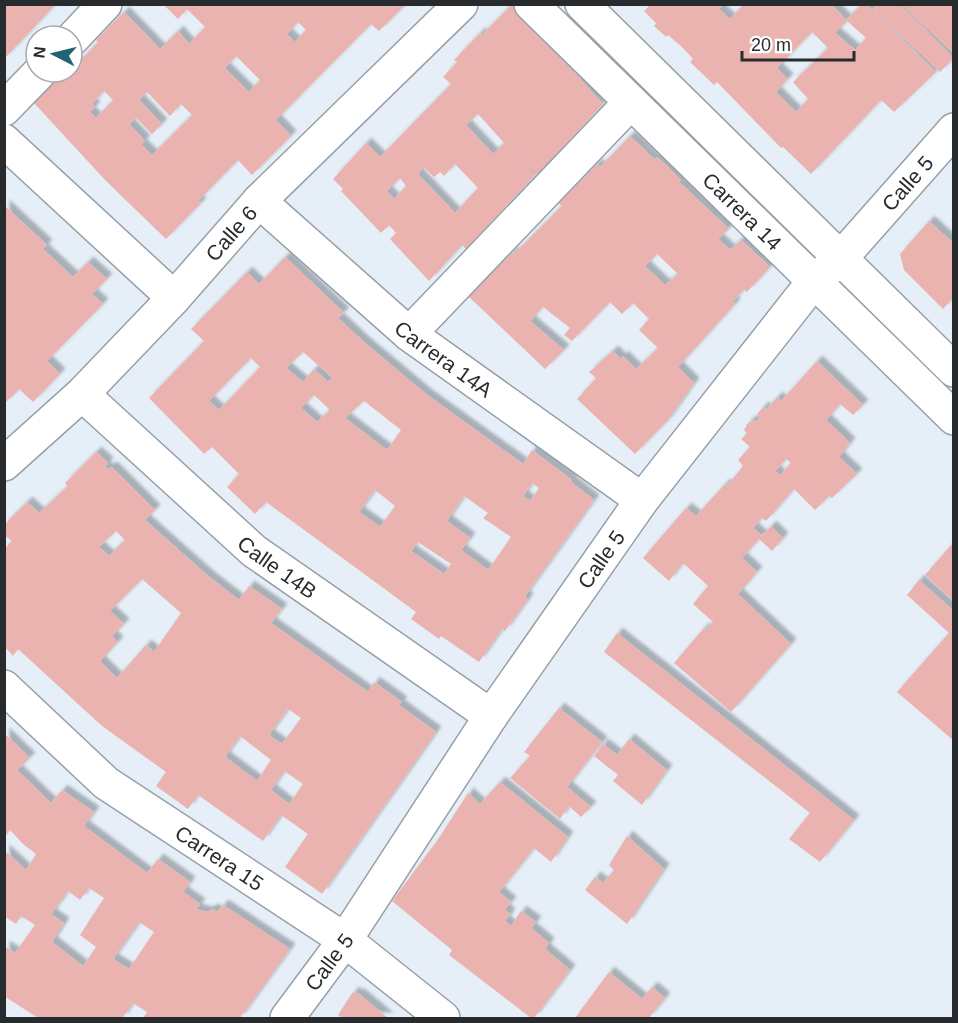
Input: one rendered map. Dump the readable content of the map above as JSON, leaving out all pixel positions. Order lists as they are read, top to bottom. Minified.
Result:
{"streets":{"street":["Calle 5","Carrera 14","Calle 6","Carrera 14A","Calle 14B","Carrera 15"]},"crossings":[["Calle 5","Carrera 14"],["Calle 5","Carrera 14A"],["Calle 5","Calle 14B"],["Calle 5","Carrera 15"],["Calle 6","Carrera 14A"],["Calle 6","Calle 14B"]],"scale_bar":"20 m","north":"left"}
